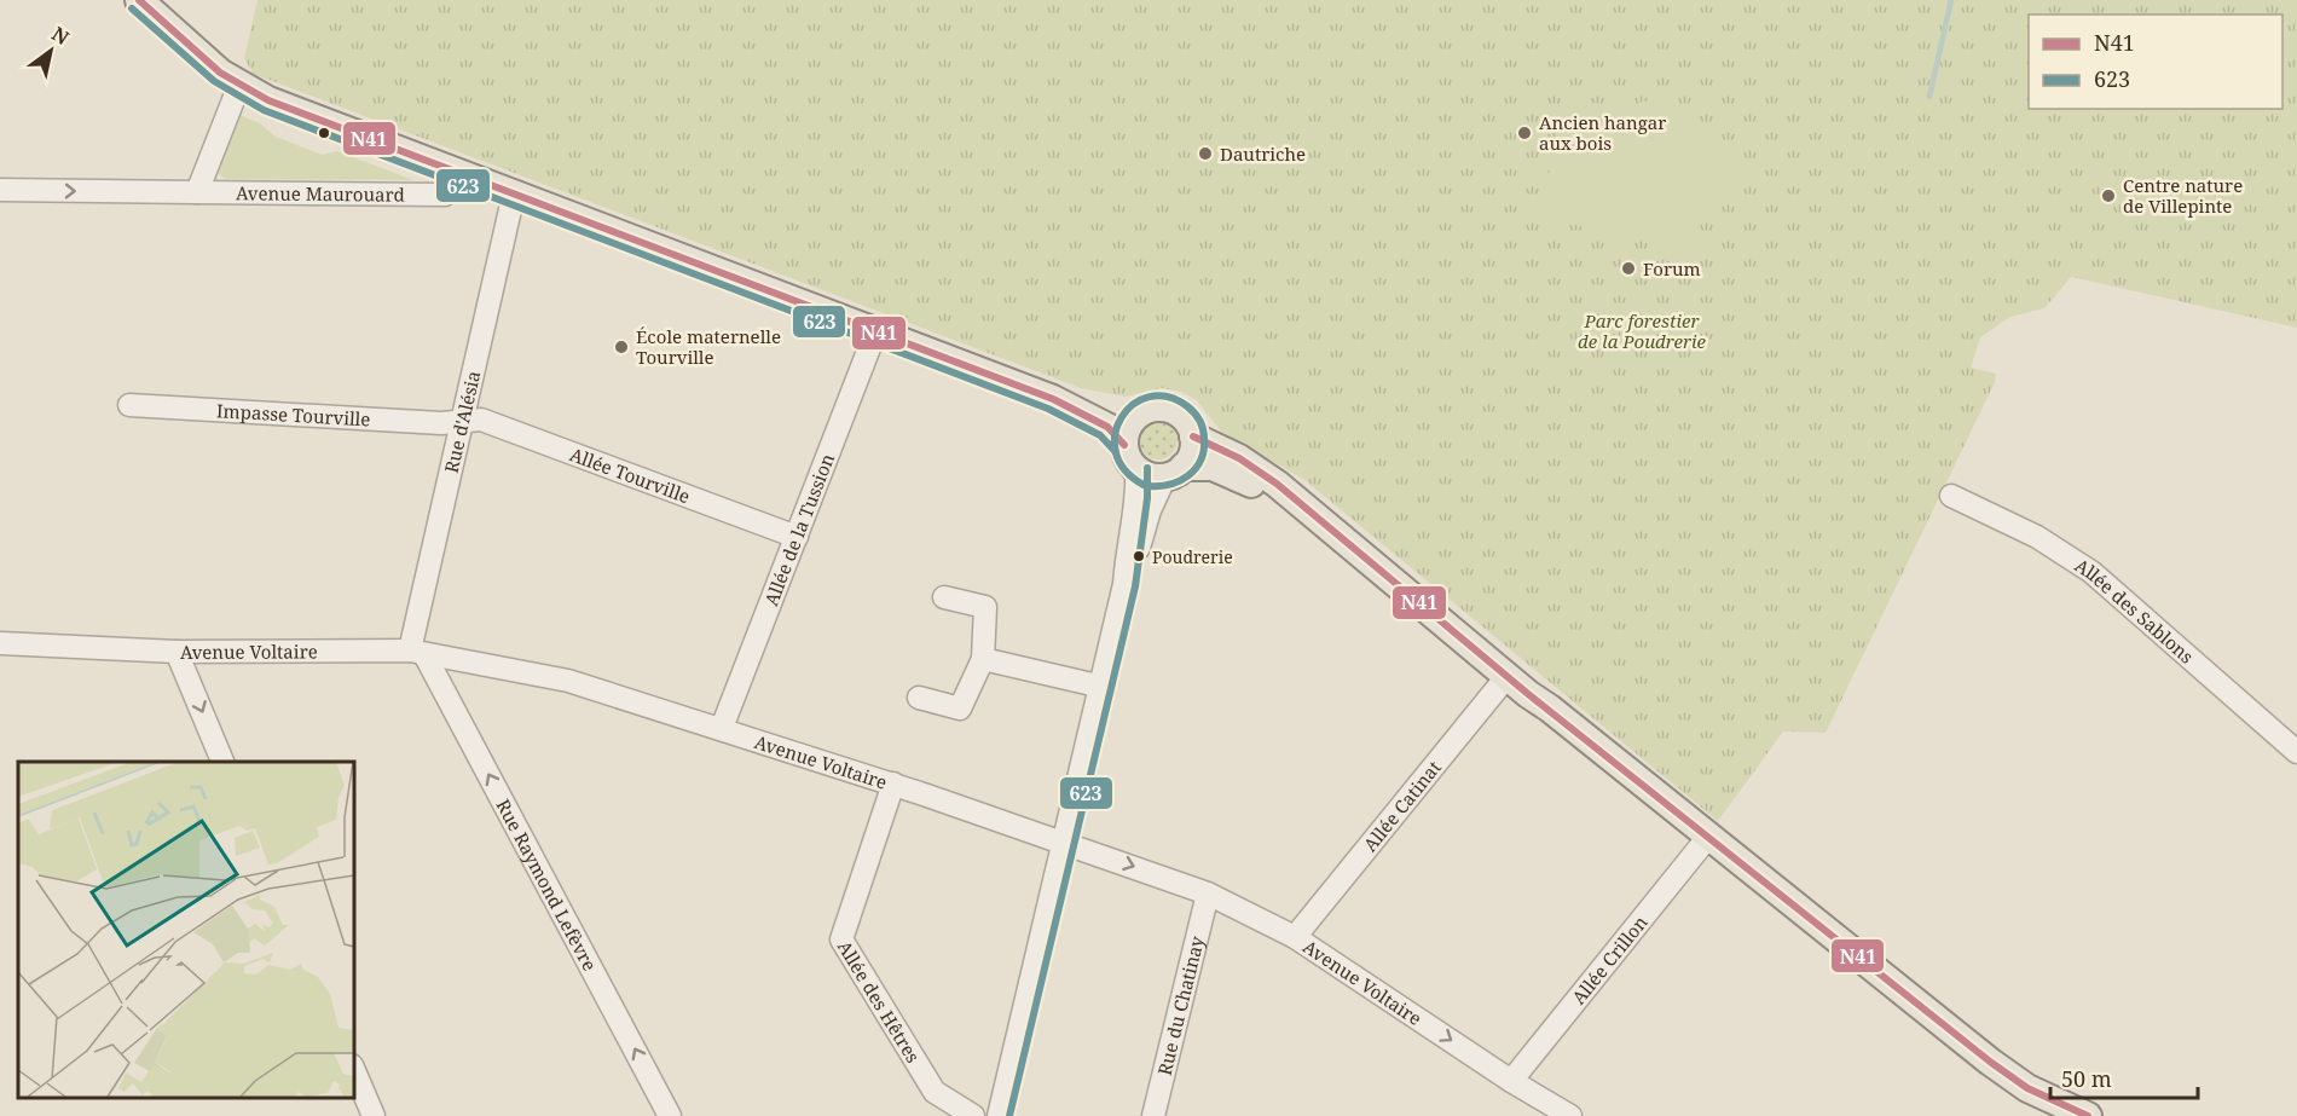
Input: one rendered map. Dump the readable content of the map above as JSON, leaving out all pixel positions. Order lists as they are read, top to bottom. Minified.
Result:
{"streets":{"street":["Avenue Maurouard","Impasse Tourville","Rue d'Alésia","Allée Tourville","Allée de la Tussion","Allée des Sablons","Avenue Voltaire","Allée Catinat","Rue Raymond Lefèvre","Allée Crillon","Allée des Hêtres","Rue du Chatinay"]},"crossings":[["Impasse Tourville","Rue d'Alésia"],["Impasse Tourville","Allée Tourville"],["Rue d'Alésia","Allée Tourville"],["Rue d'Alésia","Avenue Voltaire"],["Rue d'Alésia","Rue Raymond Lefèvre"],["Allée Tourville","Allée de la Tussion"],["Allée de la Tussion","Avenue Voltaire"],["Avenue Voltaire","Allée Catinat"],["Avenue Voltaire","Rue Raymond Lefèvre"],["Avenue Voltaire","Allée Crillon"],["Avenue Voltaire","Allée des Hêtres"],["Avenue Voltaire","Rue du Chatinay"]],"one_way":["Avenue Maurouard","Rue Raymond Lefèvre"],"parks":["Parc forestier de la Poudrerie"],"places":["Ancien hangar aux bois","Dautriche","Centre nature de Villepinte","Forum","École maternelle Tourville","Poudrerie"],"lines":["transit line N41","transit line 623"],"legend":["N41","623"],"scale_bar":"50 m","north":"top right"}
